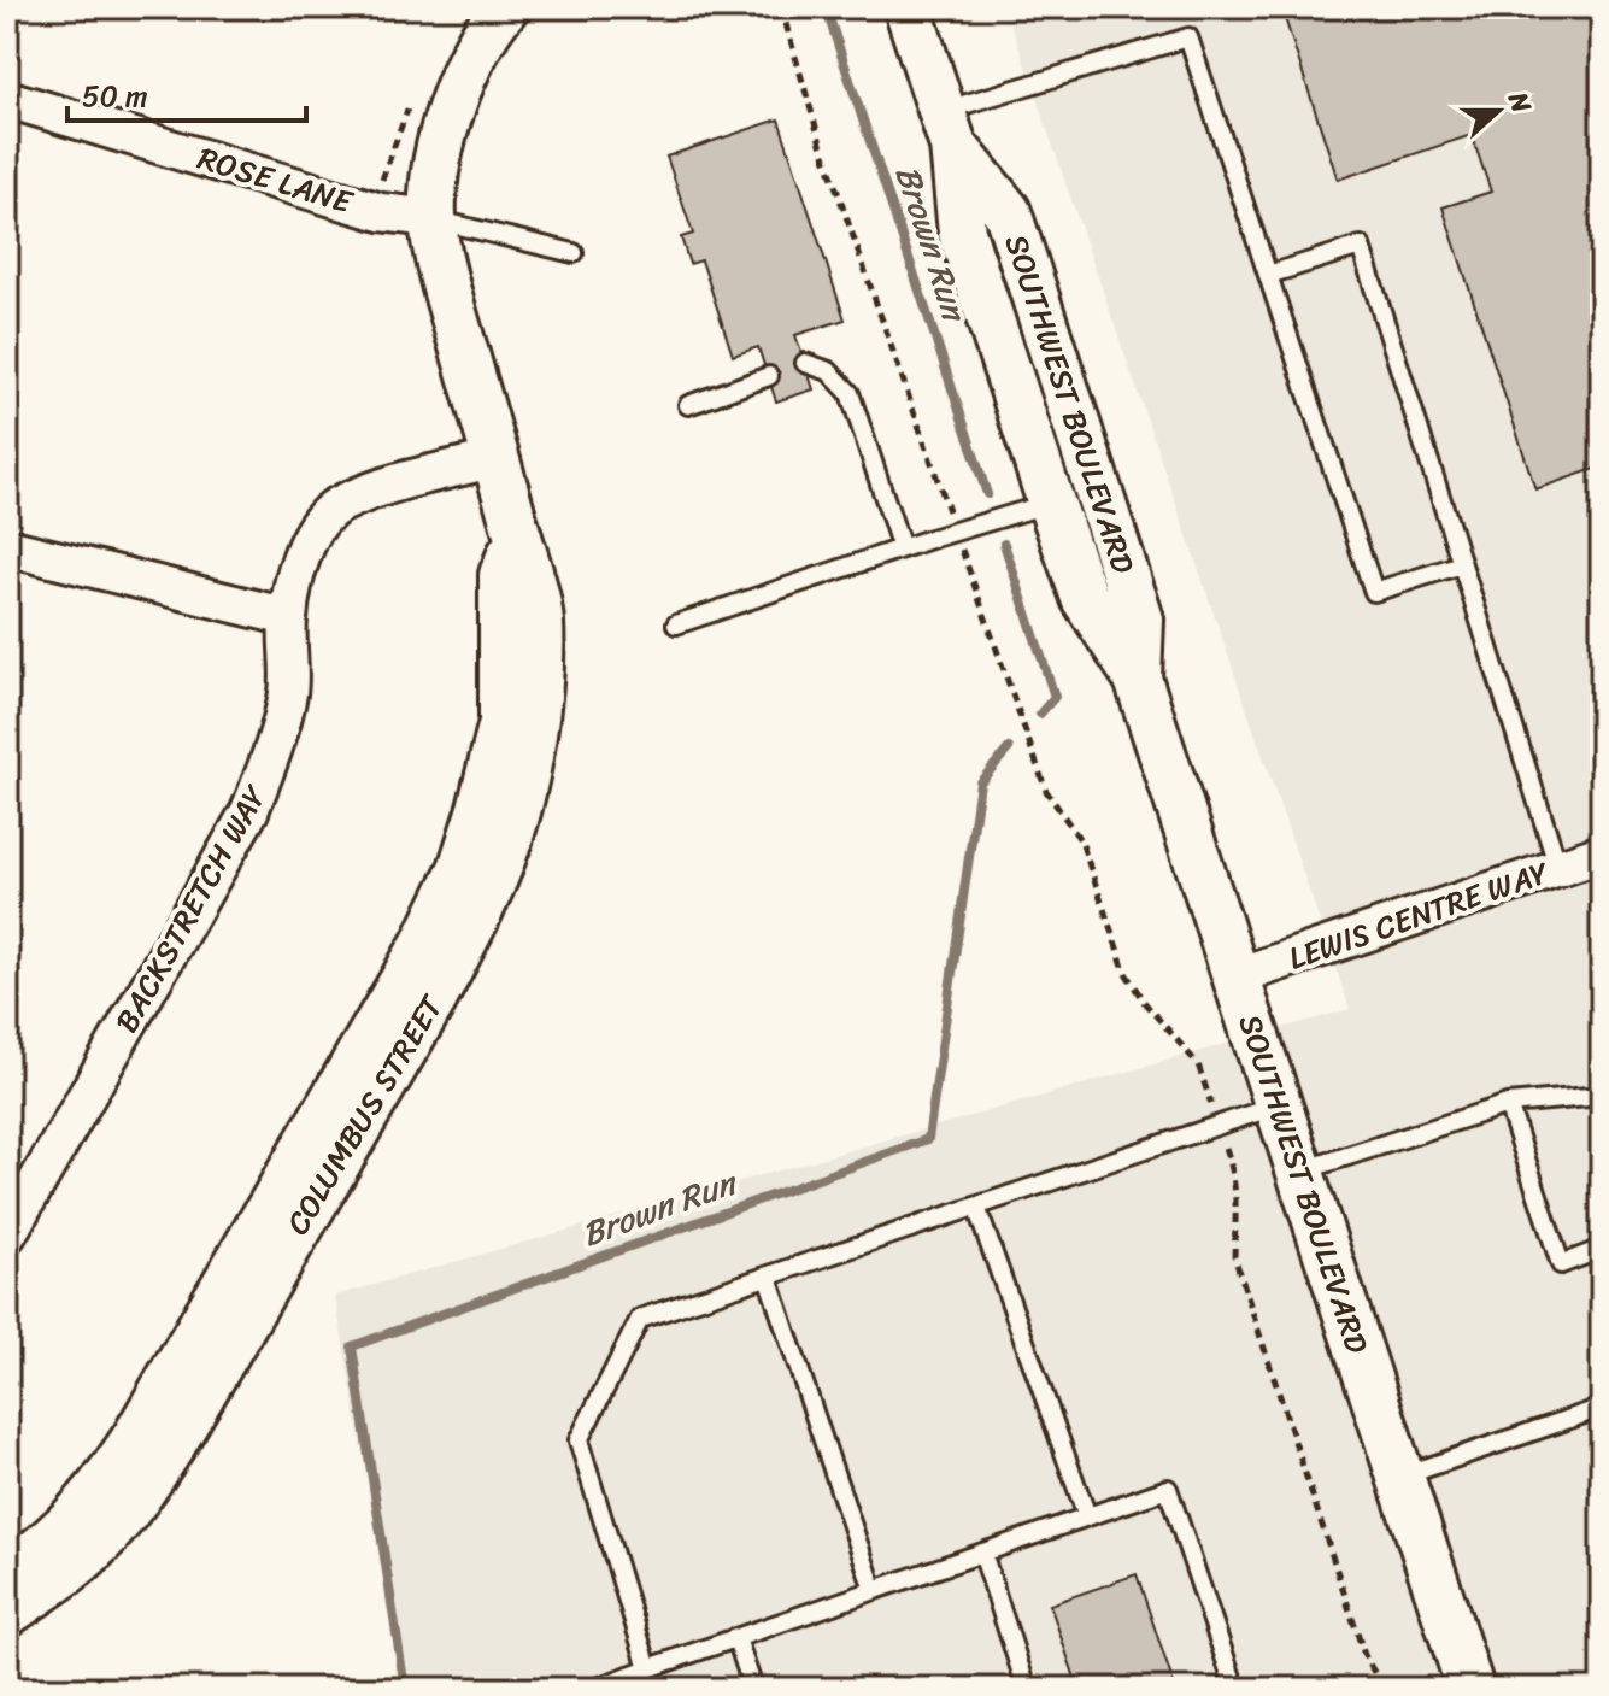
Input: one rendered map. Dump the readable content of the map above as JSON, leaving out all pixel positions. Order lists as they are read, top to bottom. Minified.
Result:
{"streets":{"street":["ROSE LANE","SOUTHWEST BOULEVARD","BACKSTRETCH WAY","LEWIS CENTRE WAY","COLUMBUS STREET"]},"crossings":[["ROSE LANE","COLUMBUS STREET"],["SOUTHWEST BOULEVARD","LEWIS CENTRE WAY"],["BACKSTRETCH WAY","COLUMBUS STREET"]],"water":["Brown Run"],"scale_bar":"50 m","north":"right"}
